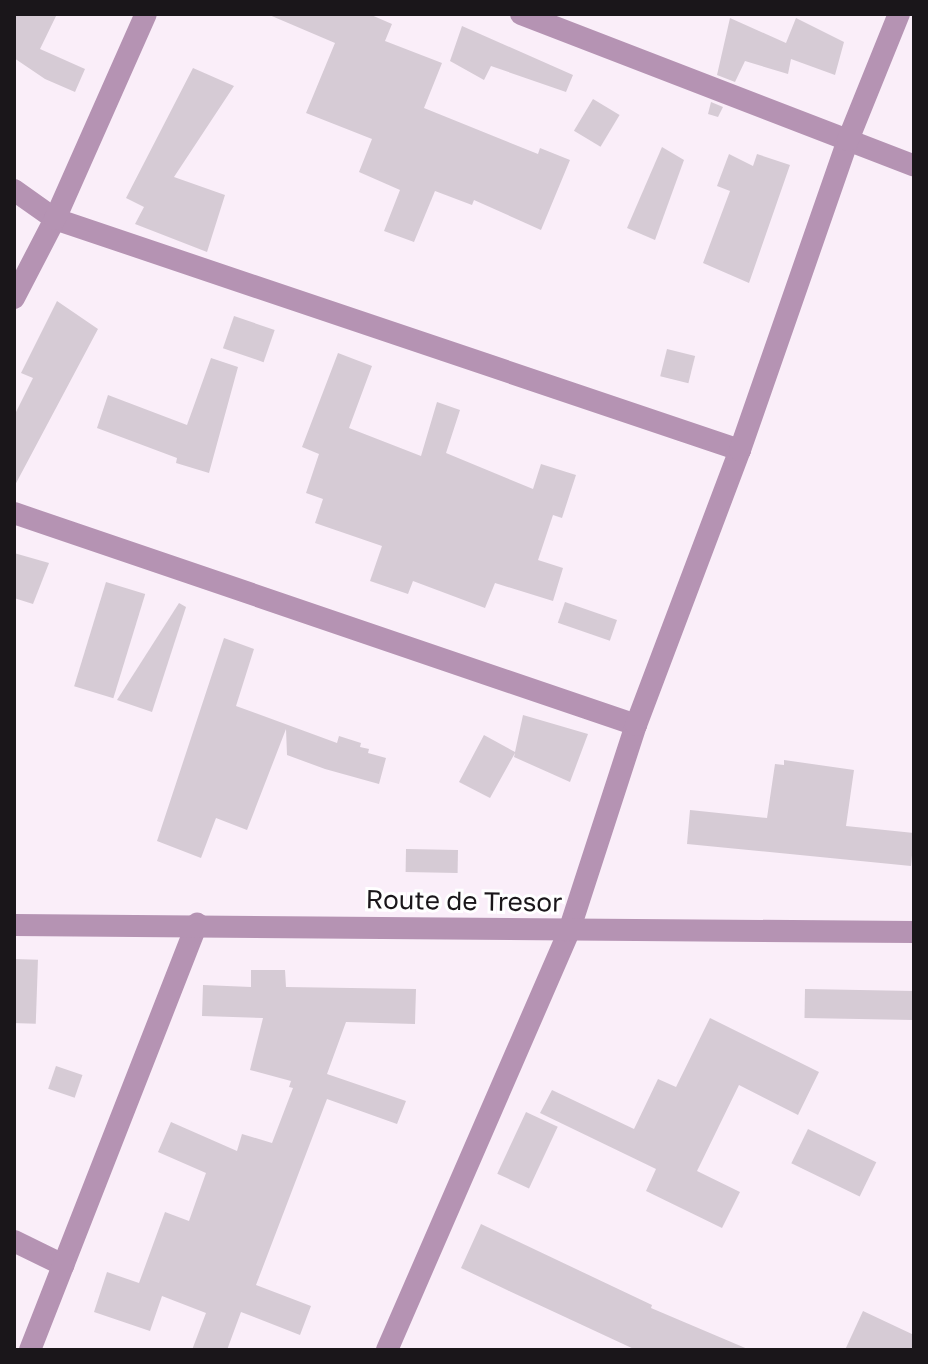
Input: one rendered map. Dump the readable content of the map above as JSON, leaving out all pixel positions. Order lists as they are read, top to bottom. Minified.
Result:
{"streets":{"street":["Route de Tresor"]}}
